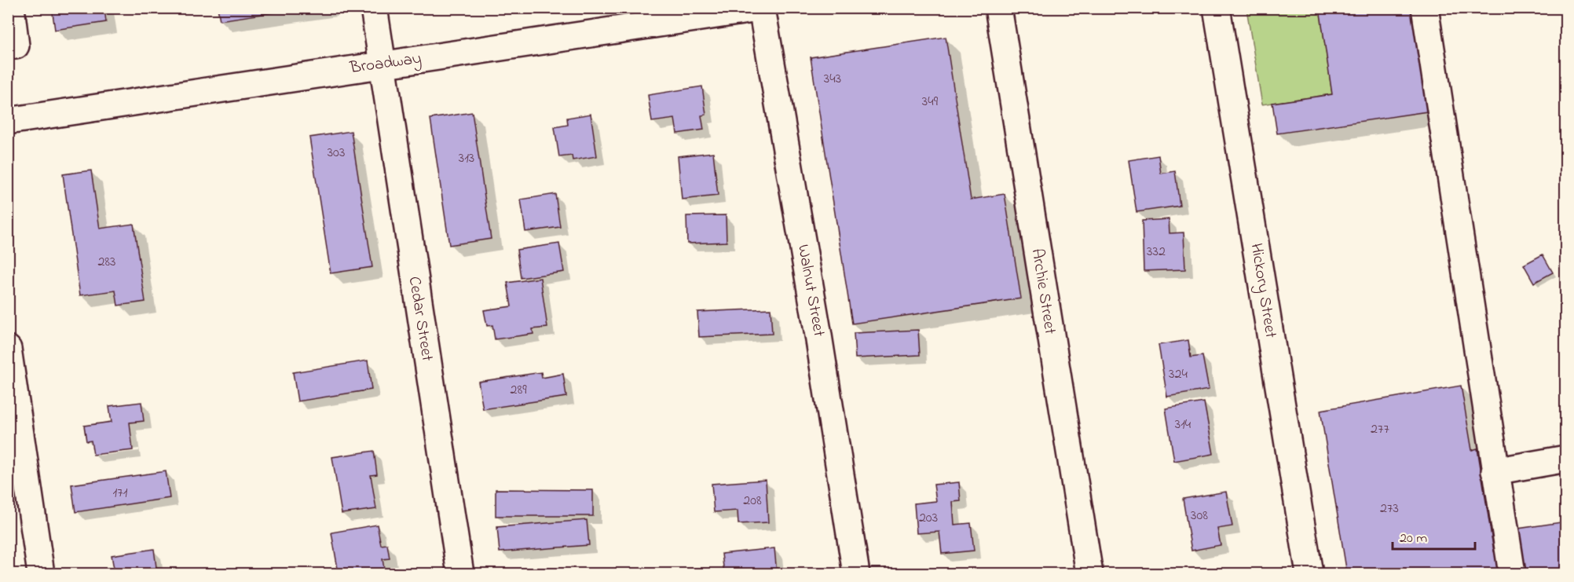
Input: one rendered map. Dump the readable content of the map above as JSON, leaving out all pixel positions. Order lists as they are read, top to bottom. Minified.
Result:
{"streets":{"street":["Broadway","Walnut Street","Hickory Street","Archie Street","Cedar Street"]},"crossings":[["Broadway","Walnut Street"],["Broadway","Cedar Street"]],"house_numbers":["343","349","303","313","332","283","324","289","314","277","171","208","273","308","203"],"scale_bar":"20 m"}
